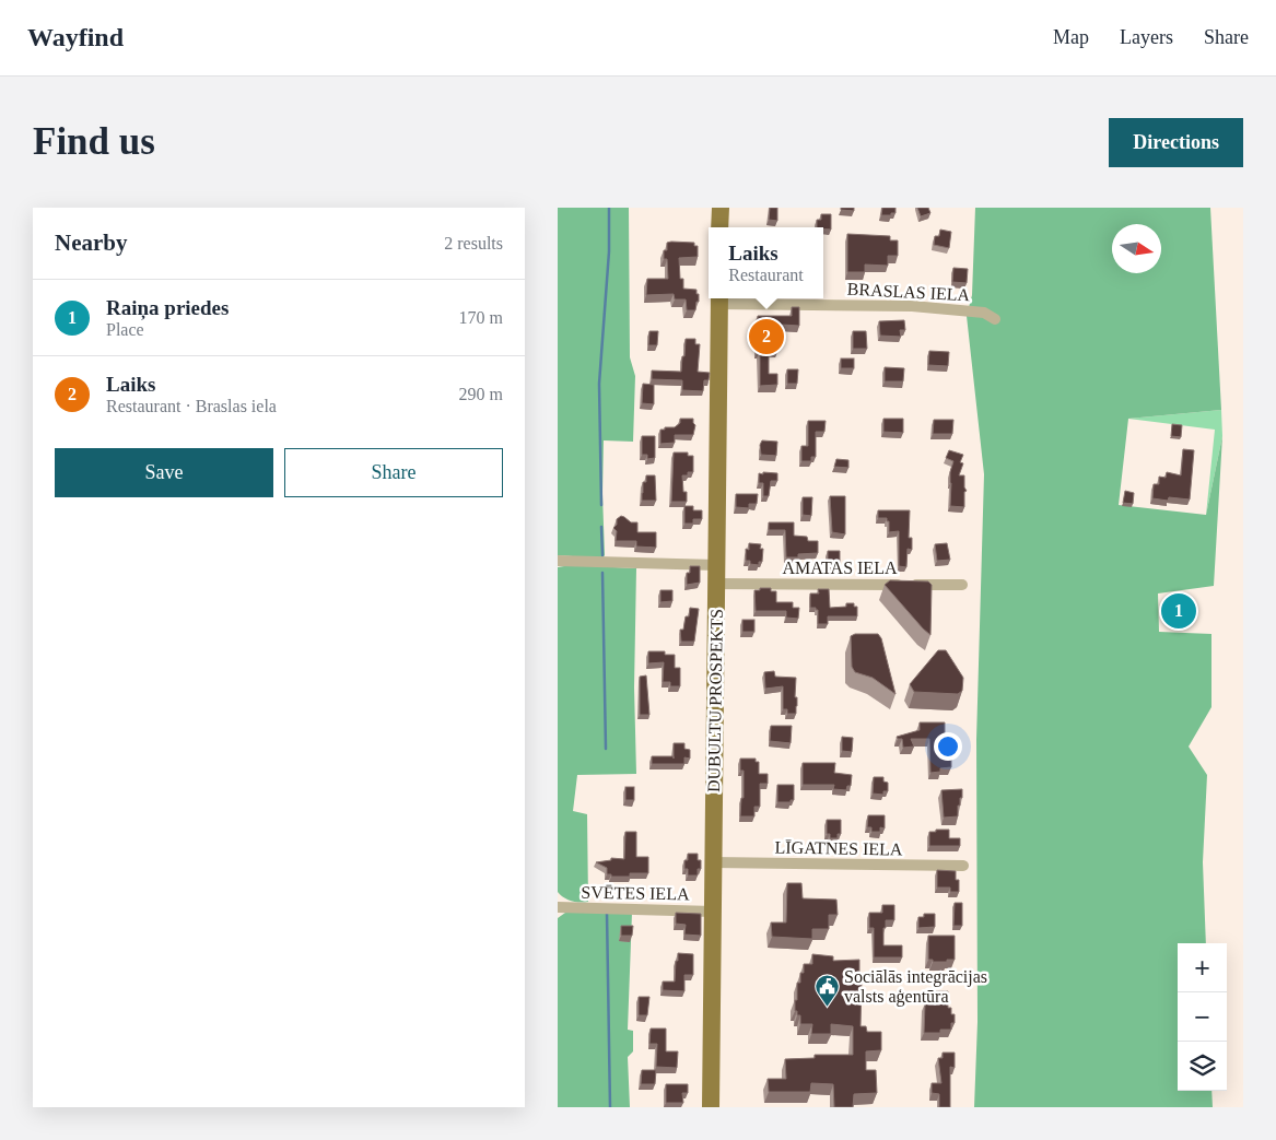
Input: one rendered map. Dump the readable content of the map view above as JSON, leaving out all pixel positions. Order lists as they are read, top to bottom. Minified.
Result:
{"streets":{"main road":["DUBULTU PROSPEKTS"],"street":["BRASLAS IELA","AMATAS IELA","LĪGATNES IELA","SVĒTES IELA"]},"crossings":[["BRASLAS IELA","DUBULTU PROSPEKTS"],["AMATAS IELA","DUBULTU PROSPEKTS"],["DUBULTU PROSPEKTS","LĪGATNES IELA"],["DUBULTU PROSPEKTS","SVĒTES IELA"]],"places":{"public building":["Sociālās integrācijas valsts aģentūra"]},"north":"right","page":{"header":"Wayfind","nav":["Map","Layers","Share"],"buttons":["Directions",["Save","Share"]],"title":"Find us","heading":["Nearby","2 results"],"popup":["Laiks","Restaurant"],"list":[{"mark":"1","name":"Raiņa priedes","note":"Place","value":"170 m"},{"mark":"2","name":"Laiks","note":"Restaurant · Braslas iela","value":"290 m"}],"pins":["2","1"],"map_buttons":["+","−"]}}
